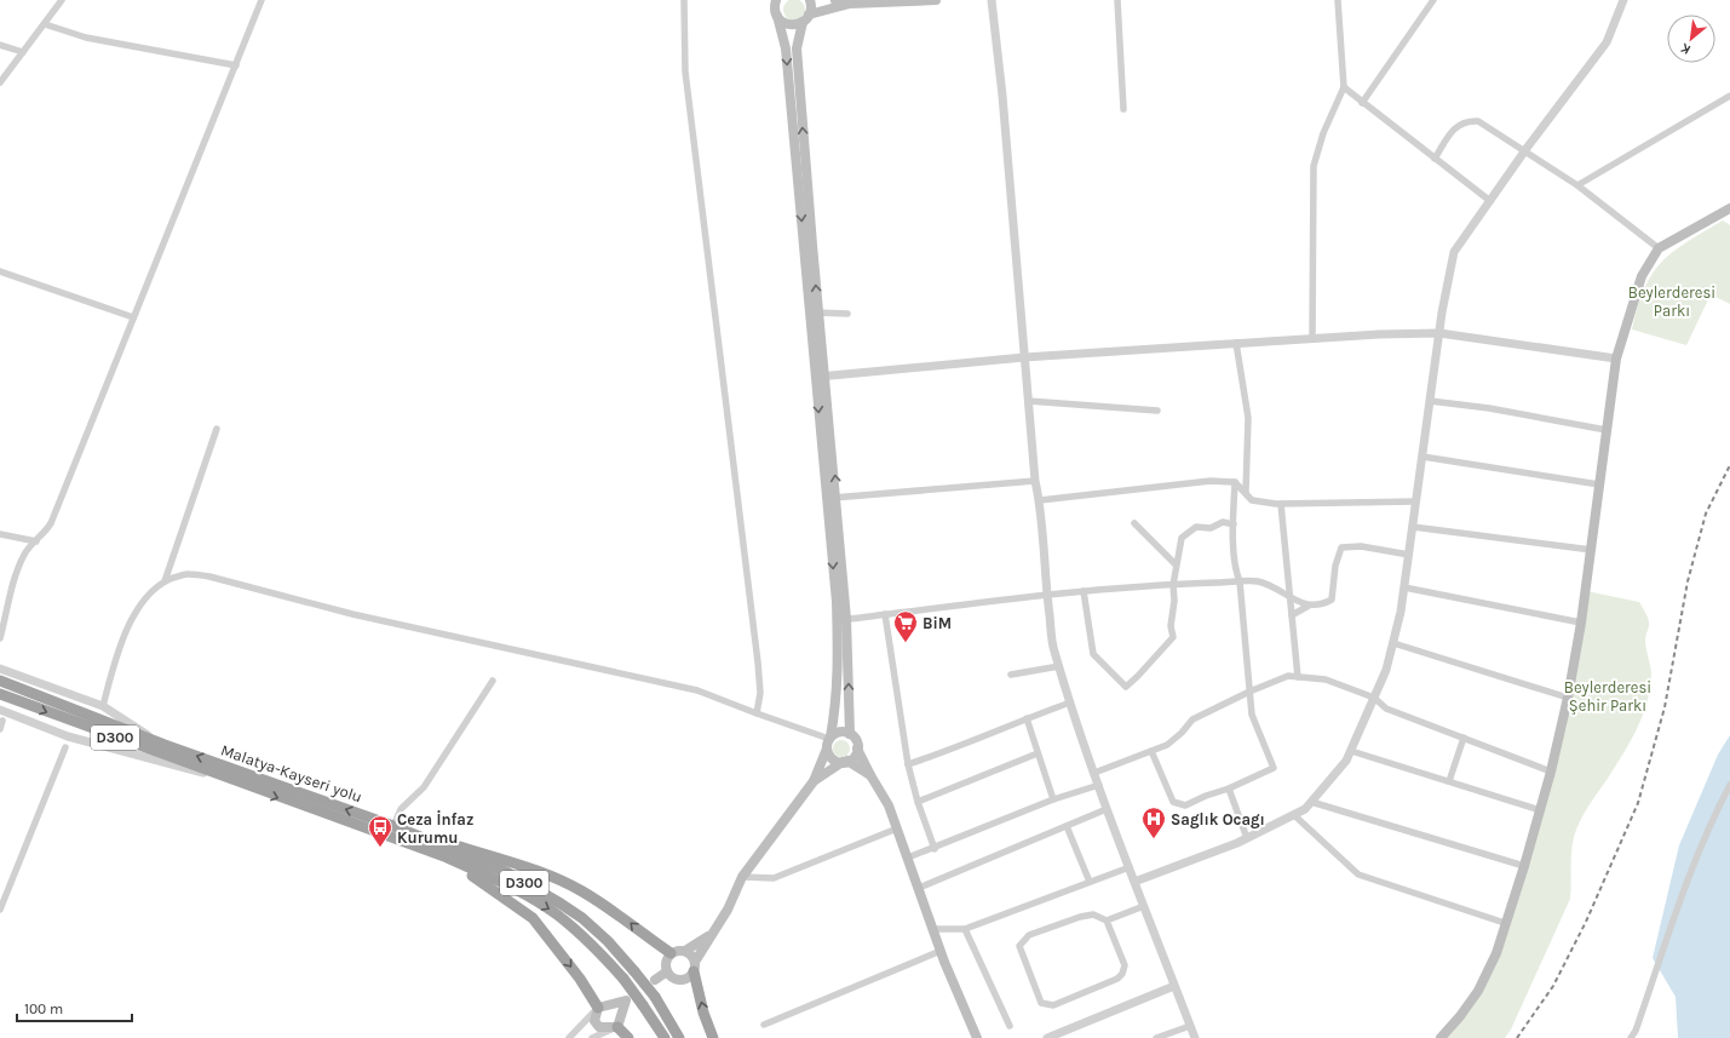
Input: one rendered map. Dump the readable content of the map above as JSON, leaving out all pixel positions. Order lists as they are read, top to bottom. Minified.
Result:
{"streets":{"highway":["D300","Malatya-Kayseri yolu"]},"parks":["Beylerderesi Parkı","Beylerderesi Şehir Parkı"],"places":{"supermarket":["BiM"],"hospital":["Saglık Ocagı"],"bus stop":["Ceza İnfaz Kurumu"]},"scale_bar":"100 m","north":"bottom left"}
